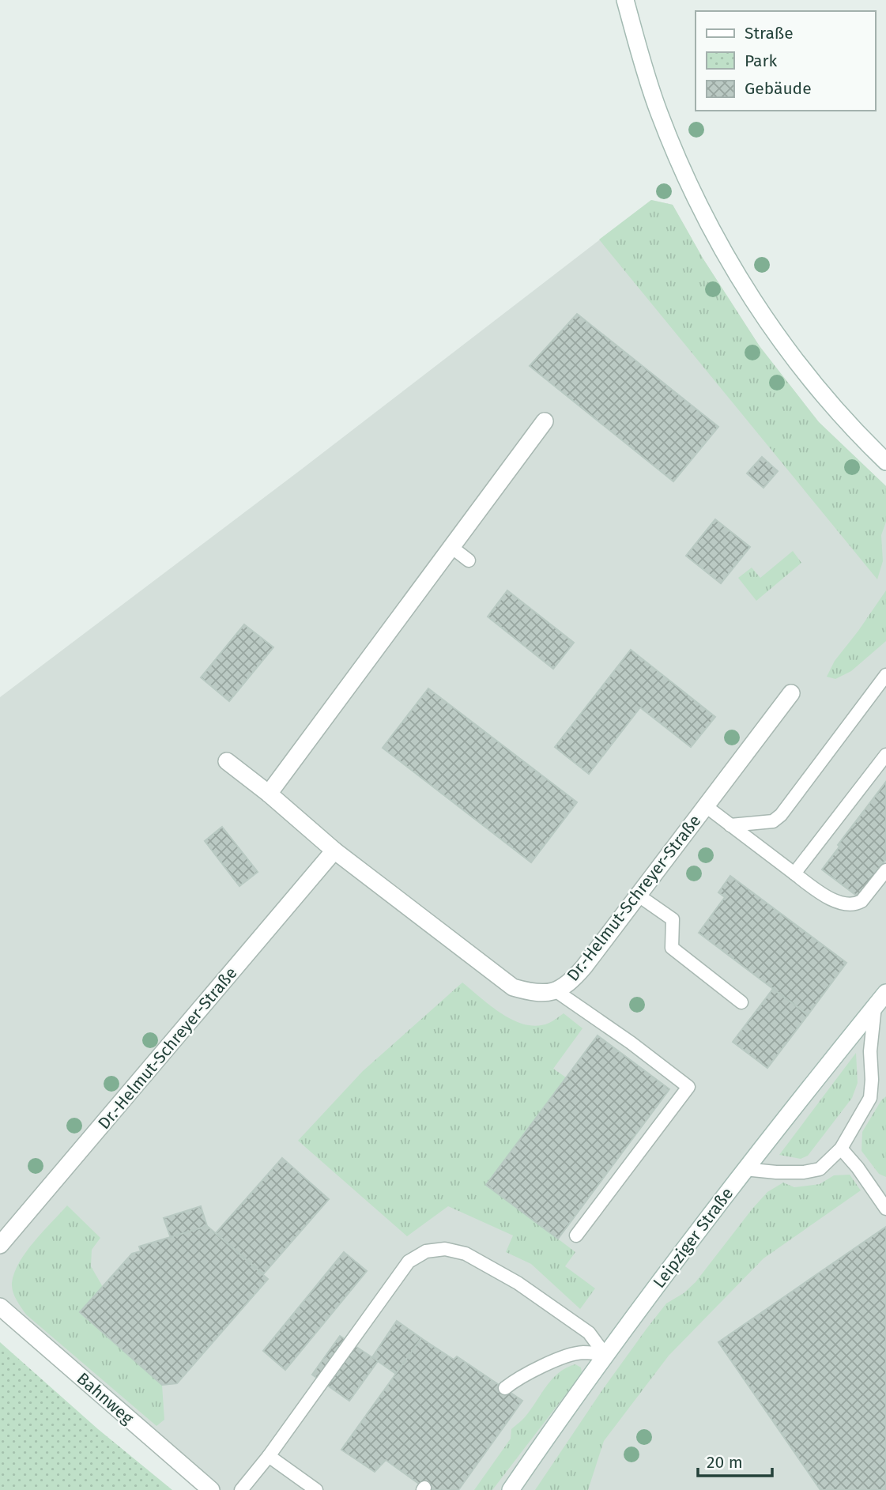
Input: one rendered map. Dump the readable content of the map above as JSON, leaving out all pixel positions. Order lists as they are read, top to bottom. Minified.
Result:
{"streets":{"street":["Dr.-Helmut-Schreyer-Straße","Leipziger Straße","Bahnweg"]},"legend":["Straße","Park","Gebäude"],"scale_bar":"20 m"}
